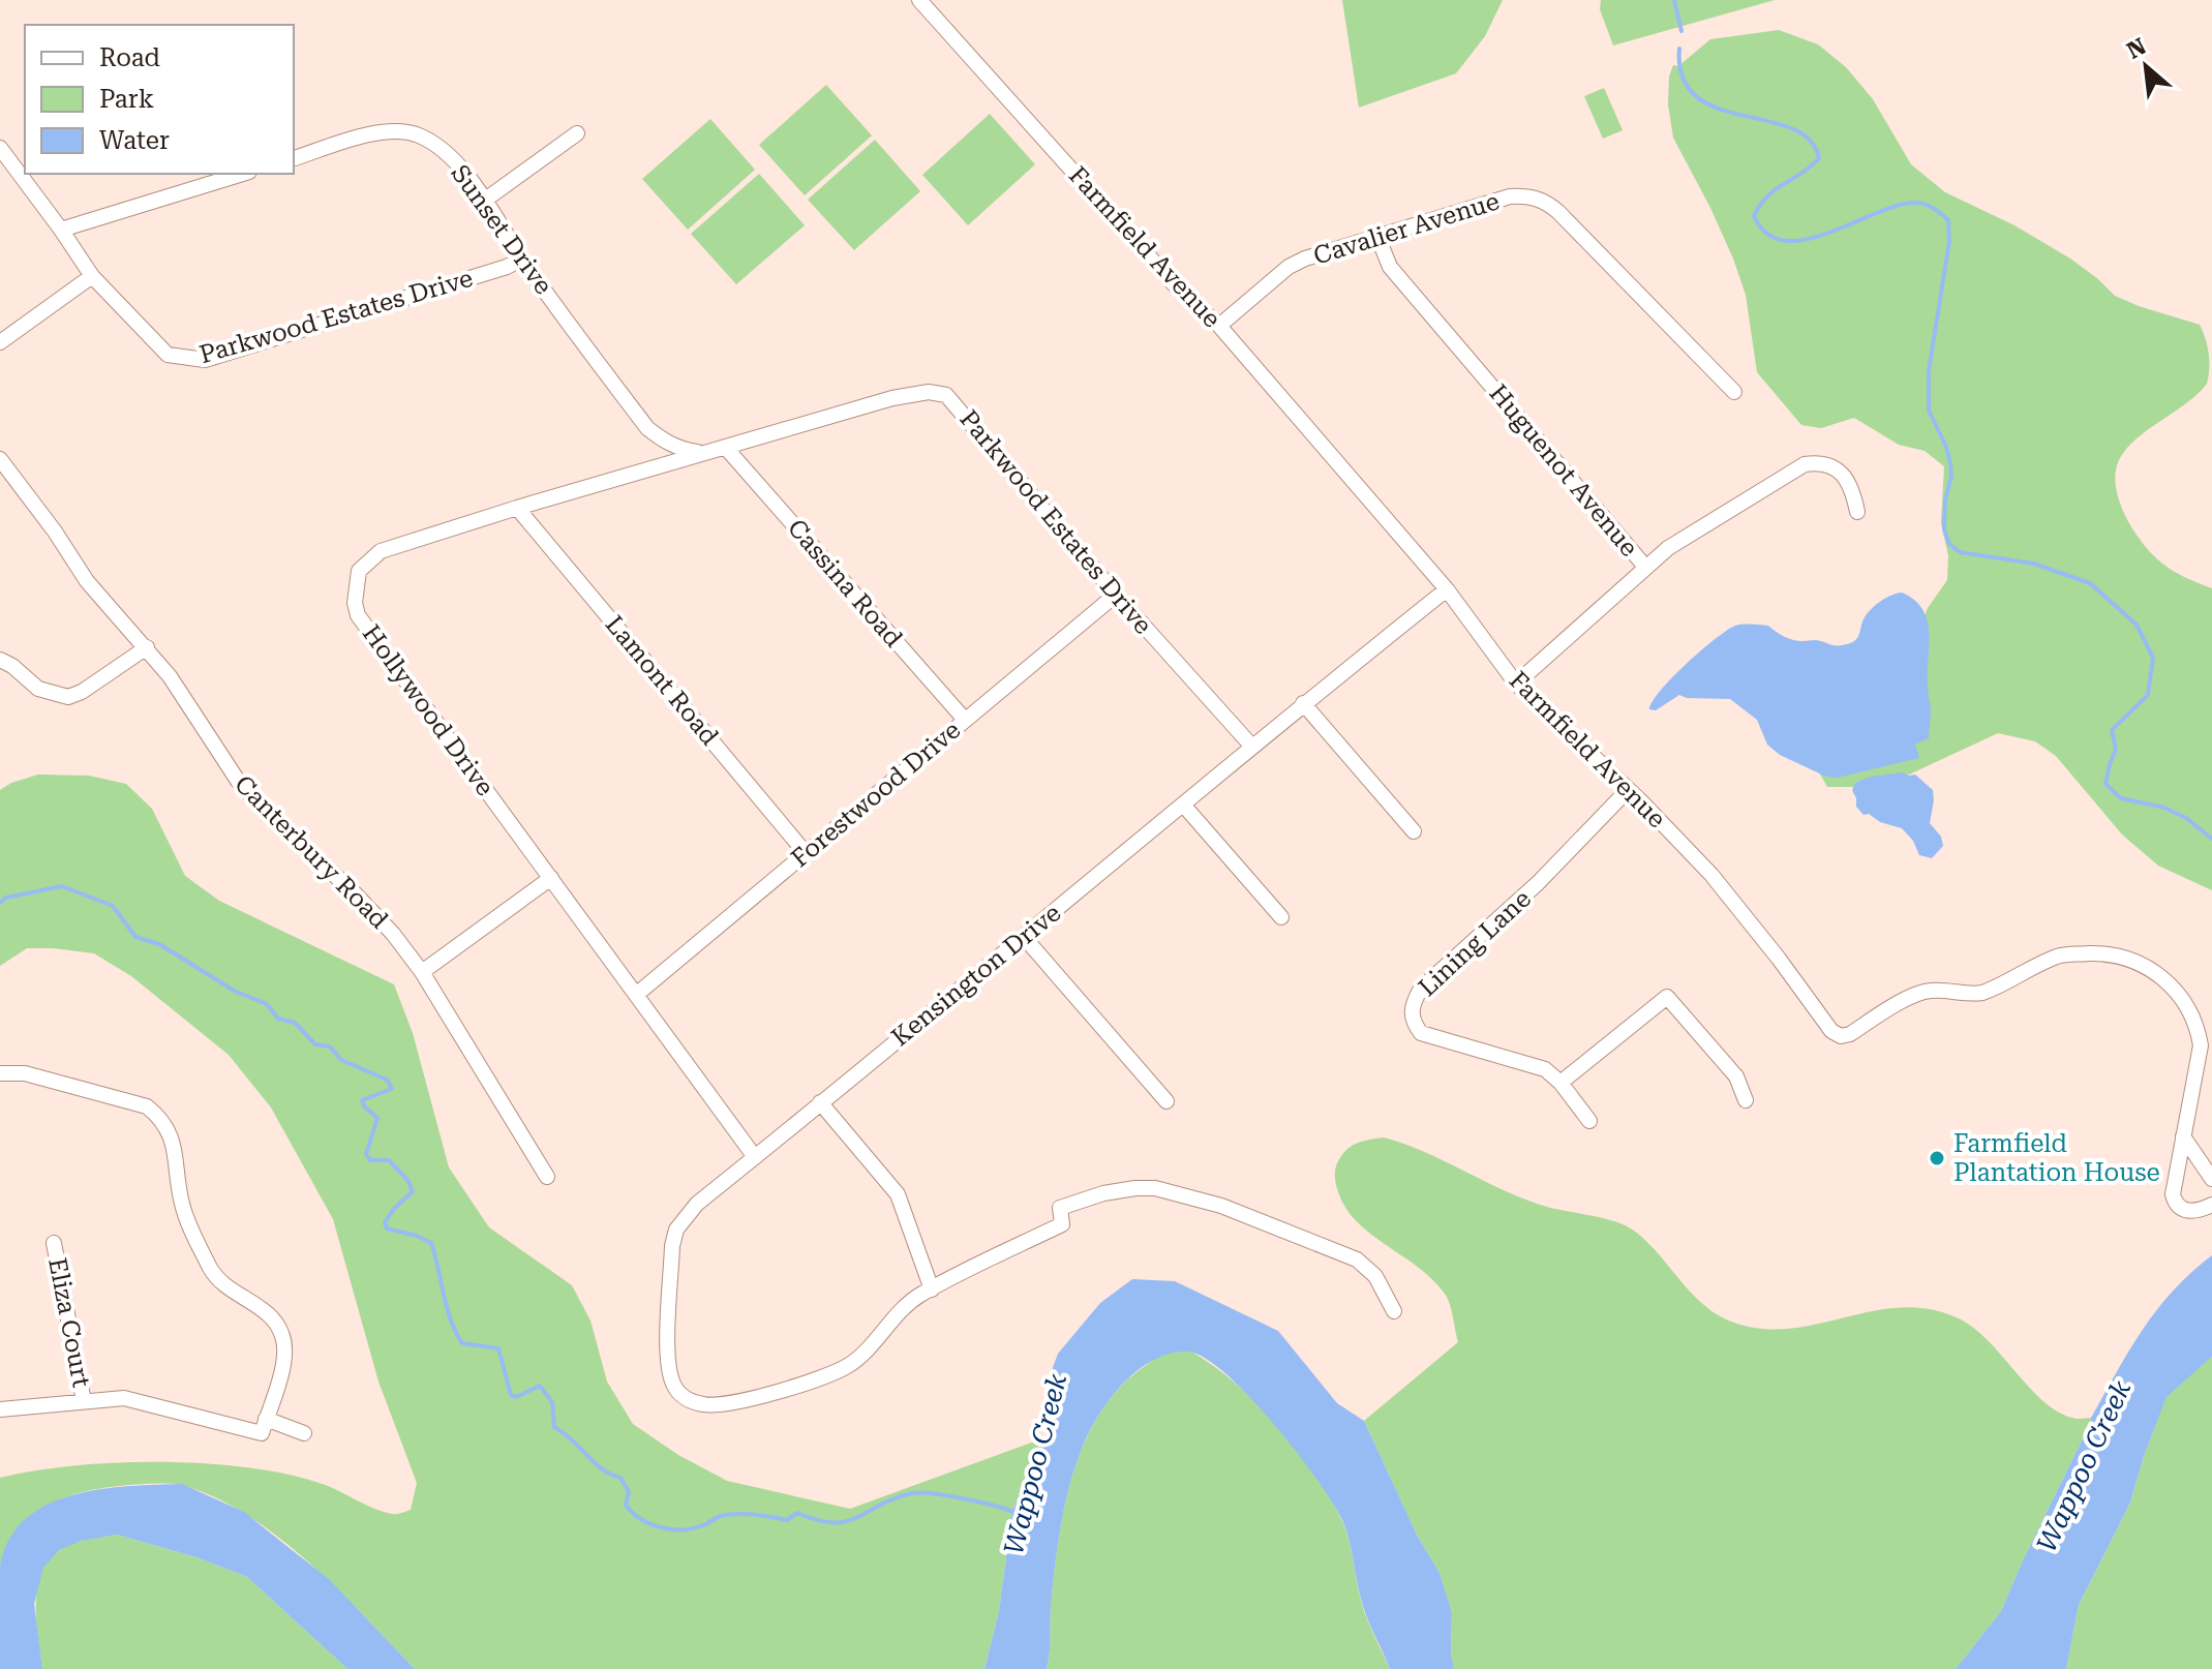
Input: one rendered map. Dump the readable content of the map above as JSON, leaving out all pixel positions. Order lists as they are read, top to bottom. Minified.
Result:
{"streets":{"street":["Cavalier Avenue","Sunset Drive","Farmfield Avenue","Parkwood Estates Drive","Huguenot Avenue","Cassina Road","Lamont Road","Hollywood Drive","Forestwood Drive","Canterbury Road","Lining Lane","Kensington Drive","Eliza Court"]},"crossings":[["Cavalier Avenue","Farmfield Avenue"],["Cavalier Avenue","Huguenot Avenue"],["Sunset Drive","Parkwood Estates Drive"],["Sunset Drive","Hollywood Drive"],["Farmfield Avenue","Huguenot Avenue"],["Farmfield Avenue","Lining Lane"],["Farmfield Avenue","Kensington Drive"],["Parkwood Estates Drive","Cassina Road"],["Parkwood Estates Drive","Hollywood Drive"],["Parkwood Estates Drive","Forestwood Drive"],["Parkwood Estates Drive","Kensington Drive"],["Cassina Road","Hollywood Drive"],["Cassina Road","Forestwood Drive"],["Lamont Road","Hollywood Drive"],["Lamont Road","Forestwood Drive"],["Hollywood Drive","Forestwood Drive"],["Hollywood Drive","Kensington Drive"]],"water":["Wappoo Creek"],"places":["Farmfield Plantation House"],"legend":["Road","Park","Water"],"north":"top left"}
